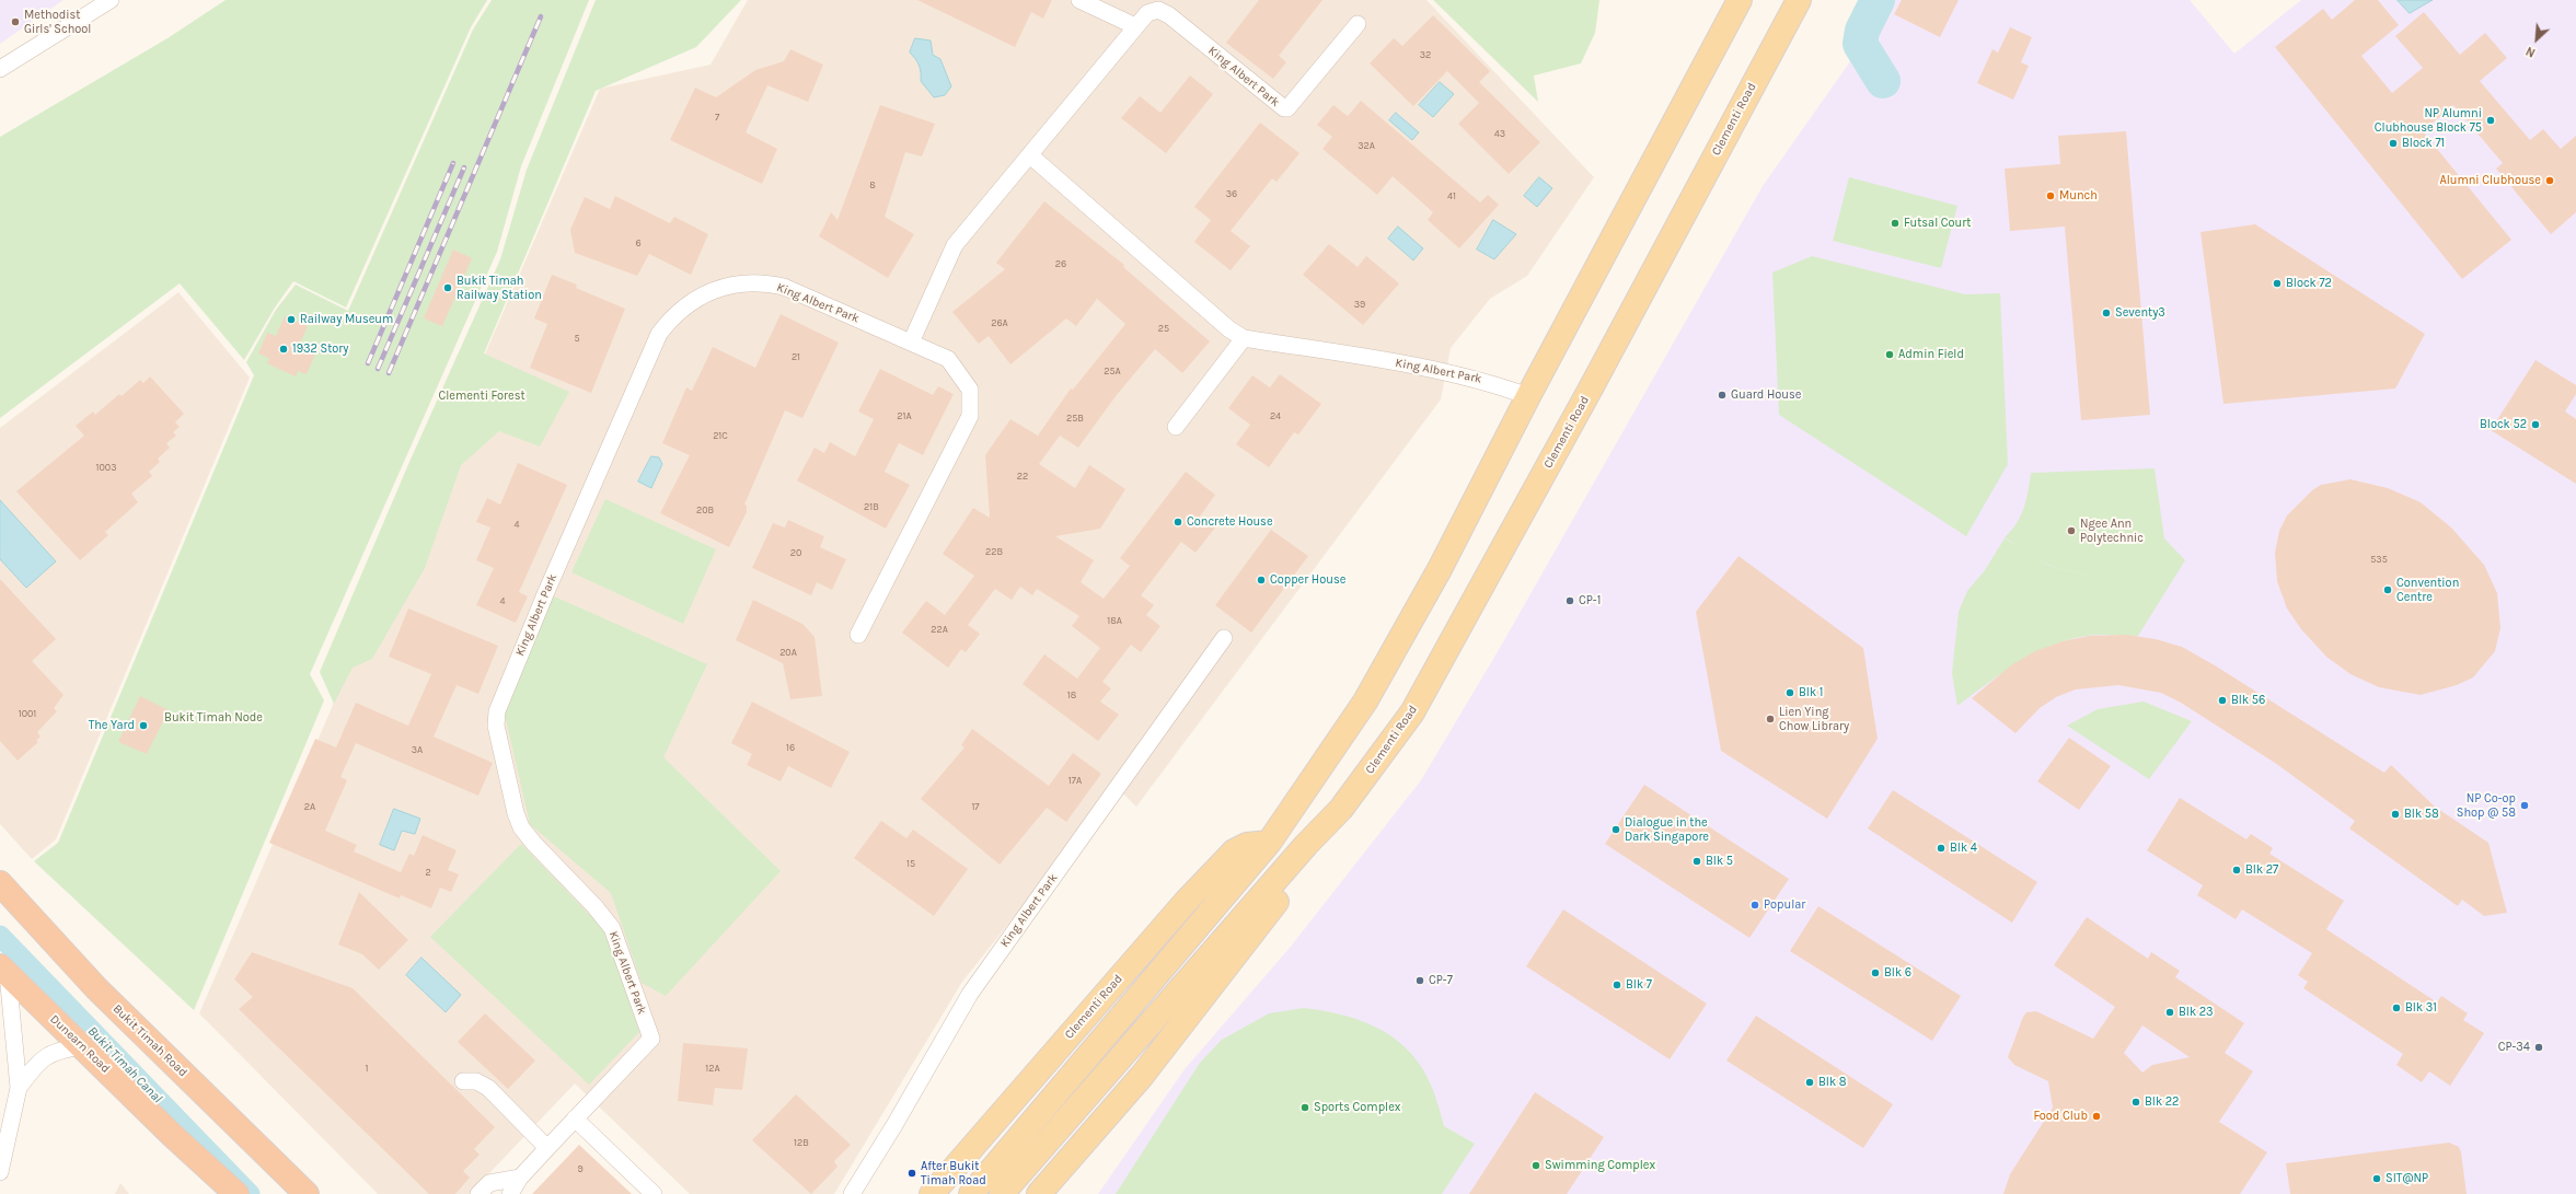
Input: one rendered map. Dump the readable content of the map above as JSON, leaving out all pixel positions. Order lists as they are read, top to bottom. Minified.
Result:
{"streets":{"highway":["Bukit Timah Road","Dunearn Road"],"main road":["Clementi Road"],"street":["King Albert Park"]},"crossings":[["King Albert Park","Clementi Road"]],"water":["Bukit Timah Canal"],"parks":["Clementi Forest","Bukit Timah Node"],"places":["Methodist Girls' School","NP Alumni Clubhouse Block 75","Block 71","Alumni Clubhouse","Munch","Futsal Court","Block 72","Bukit Timah Railway Station","Seventy3","Railway Museum","1932 Story","Admin Field","Guard House","Block 52","Concrete House","Ngee Ann Polytechnic","Copper House","Convention Centre","CP-1","Blk 1","Blk 56","Lien Ying Chow Library","The Yard","NP Co-op Shop @ 58","Blk 58","Dialogue in the Dark Singapore","Blk 4","Blk 5","Blk 27","Popular","Blk 6","CP-7","Blk 7","Blk 31","Blk 23","CP-34","Blk 8","Blk 22","Sports Complex","Food Club","Swimming Complex","After Bukit Timah Road","SIT@NP"],"house_numbers":["32","7","43","32A","8","36","41","6","26","39","26A","25","5","21","25A","21A","24","25B","21C","1003","22","21B","20B","4","22B","20","535","4","18A","22A","20A","18","1001","16","3A","17A","2A","17","15","2","1","12A","12B","9"],"north":"bottom left"}
